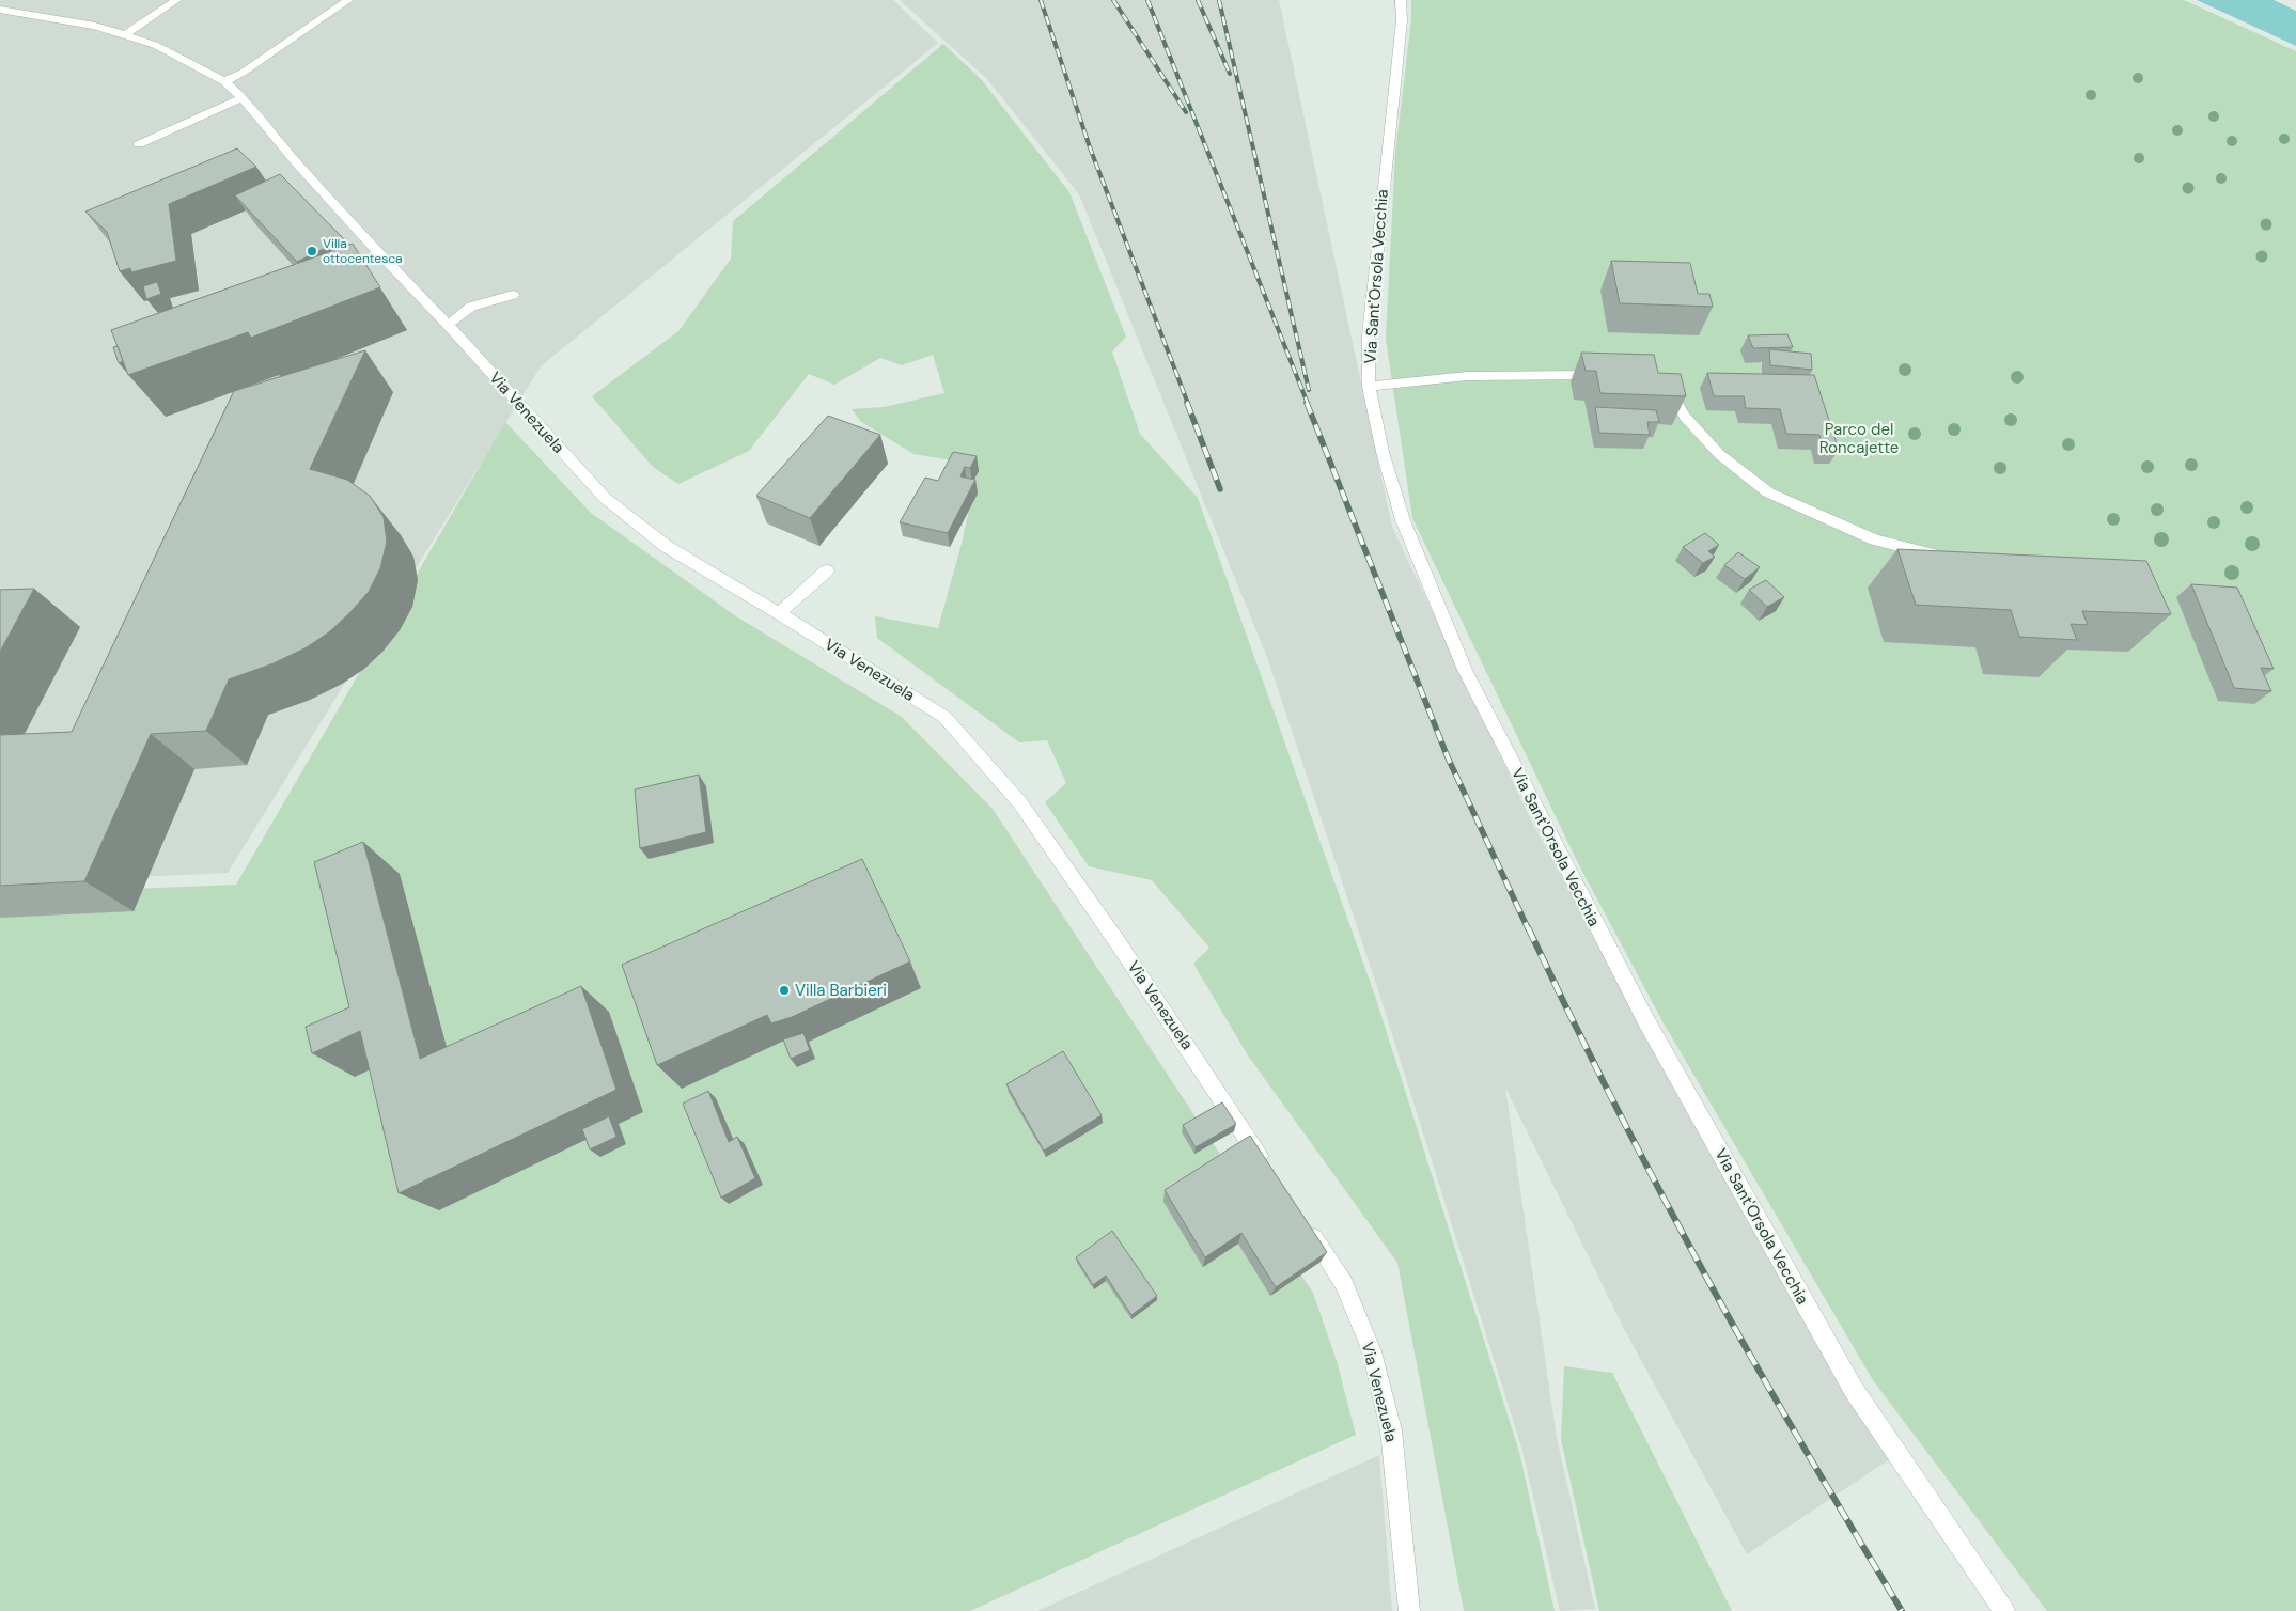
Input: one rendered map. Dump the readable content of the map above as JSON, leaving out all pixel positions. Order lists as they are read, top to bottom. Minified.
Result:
{"streets":{"street":["Via Sant'Orsola Vecchia","Via Venezuela"]},"parks":["Parco del Roncajette"],"places":["Villa ottocentesca","Villa Barbieri"]}
